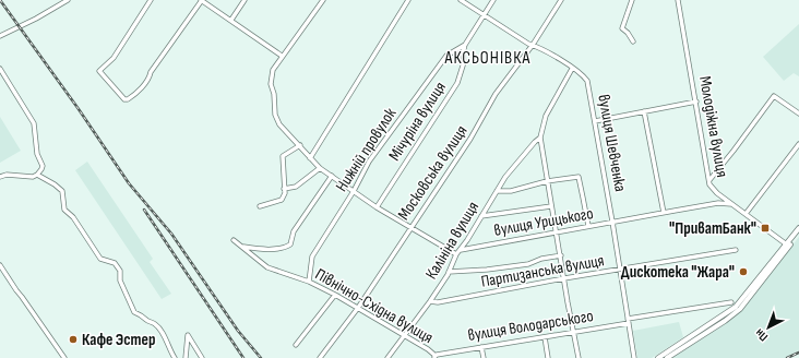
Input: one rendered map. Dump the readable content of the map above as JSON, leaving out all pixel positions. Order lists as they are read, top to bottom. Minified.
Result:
{"streets":{"street":["Мічуріна вулиця","Молодіжна вулиця","вулиця Шевченка","Нижній провулок","Московська вулиця","вулиця Урицького","Калініна вулиця","Партизанська вулиця","Північно-Східна вулиця","вулиця Володарського"]},"crossings":[["Мічуріна вулиця","вулиця Шевченка"],["Мічуріна вулиця","Нижній провулок"],["Молодіжна вулиця","вулиця Урицького"],["вулиця Шевченка","Московська вулиця"],["вулиця Шевченка","вулиця Урицького"],["вулиця Шевченка","Партизанська вулиця"],["вулиця Шевченка","вулиця Володарського"],["Нижній провулок","Північно-Східна вулиця"],["Московська вулиця","Північно-Східна вулиця"],["вулиця Урицького","Калініна вулиця"],["Калініна вулиця","Партизанська вулиця"],["Калініна вулиця","Північно-Східна вулиця"],["Північно-Східна вулиця","вулиця Володарського"]],"districts":["АКСЬОНІВКА"],"places":{"transit":["\"ПриватБанк\""],"other":["Дискотека \"Жара\"","Кафе Эстер"]},"north":"bottom left"}
